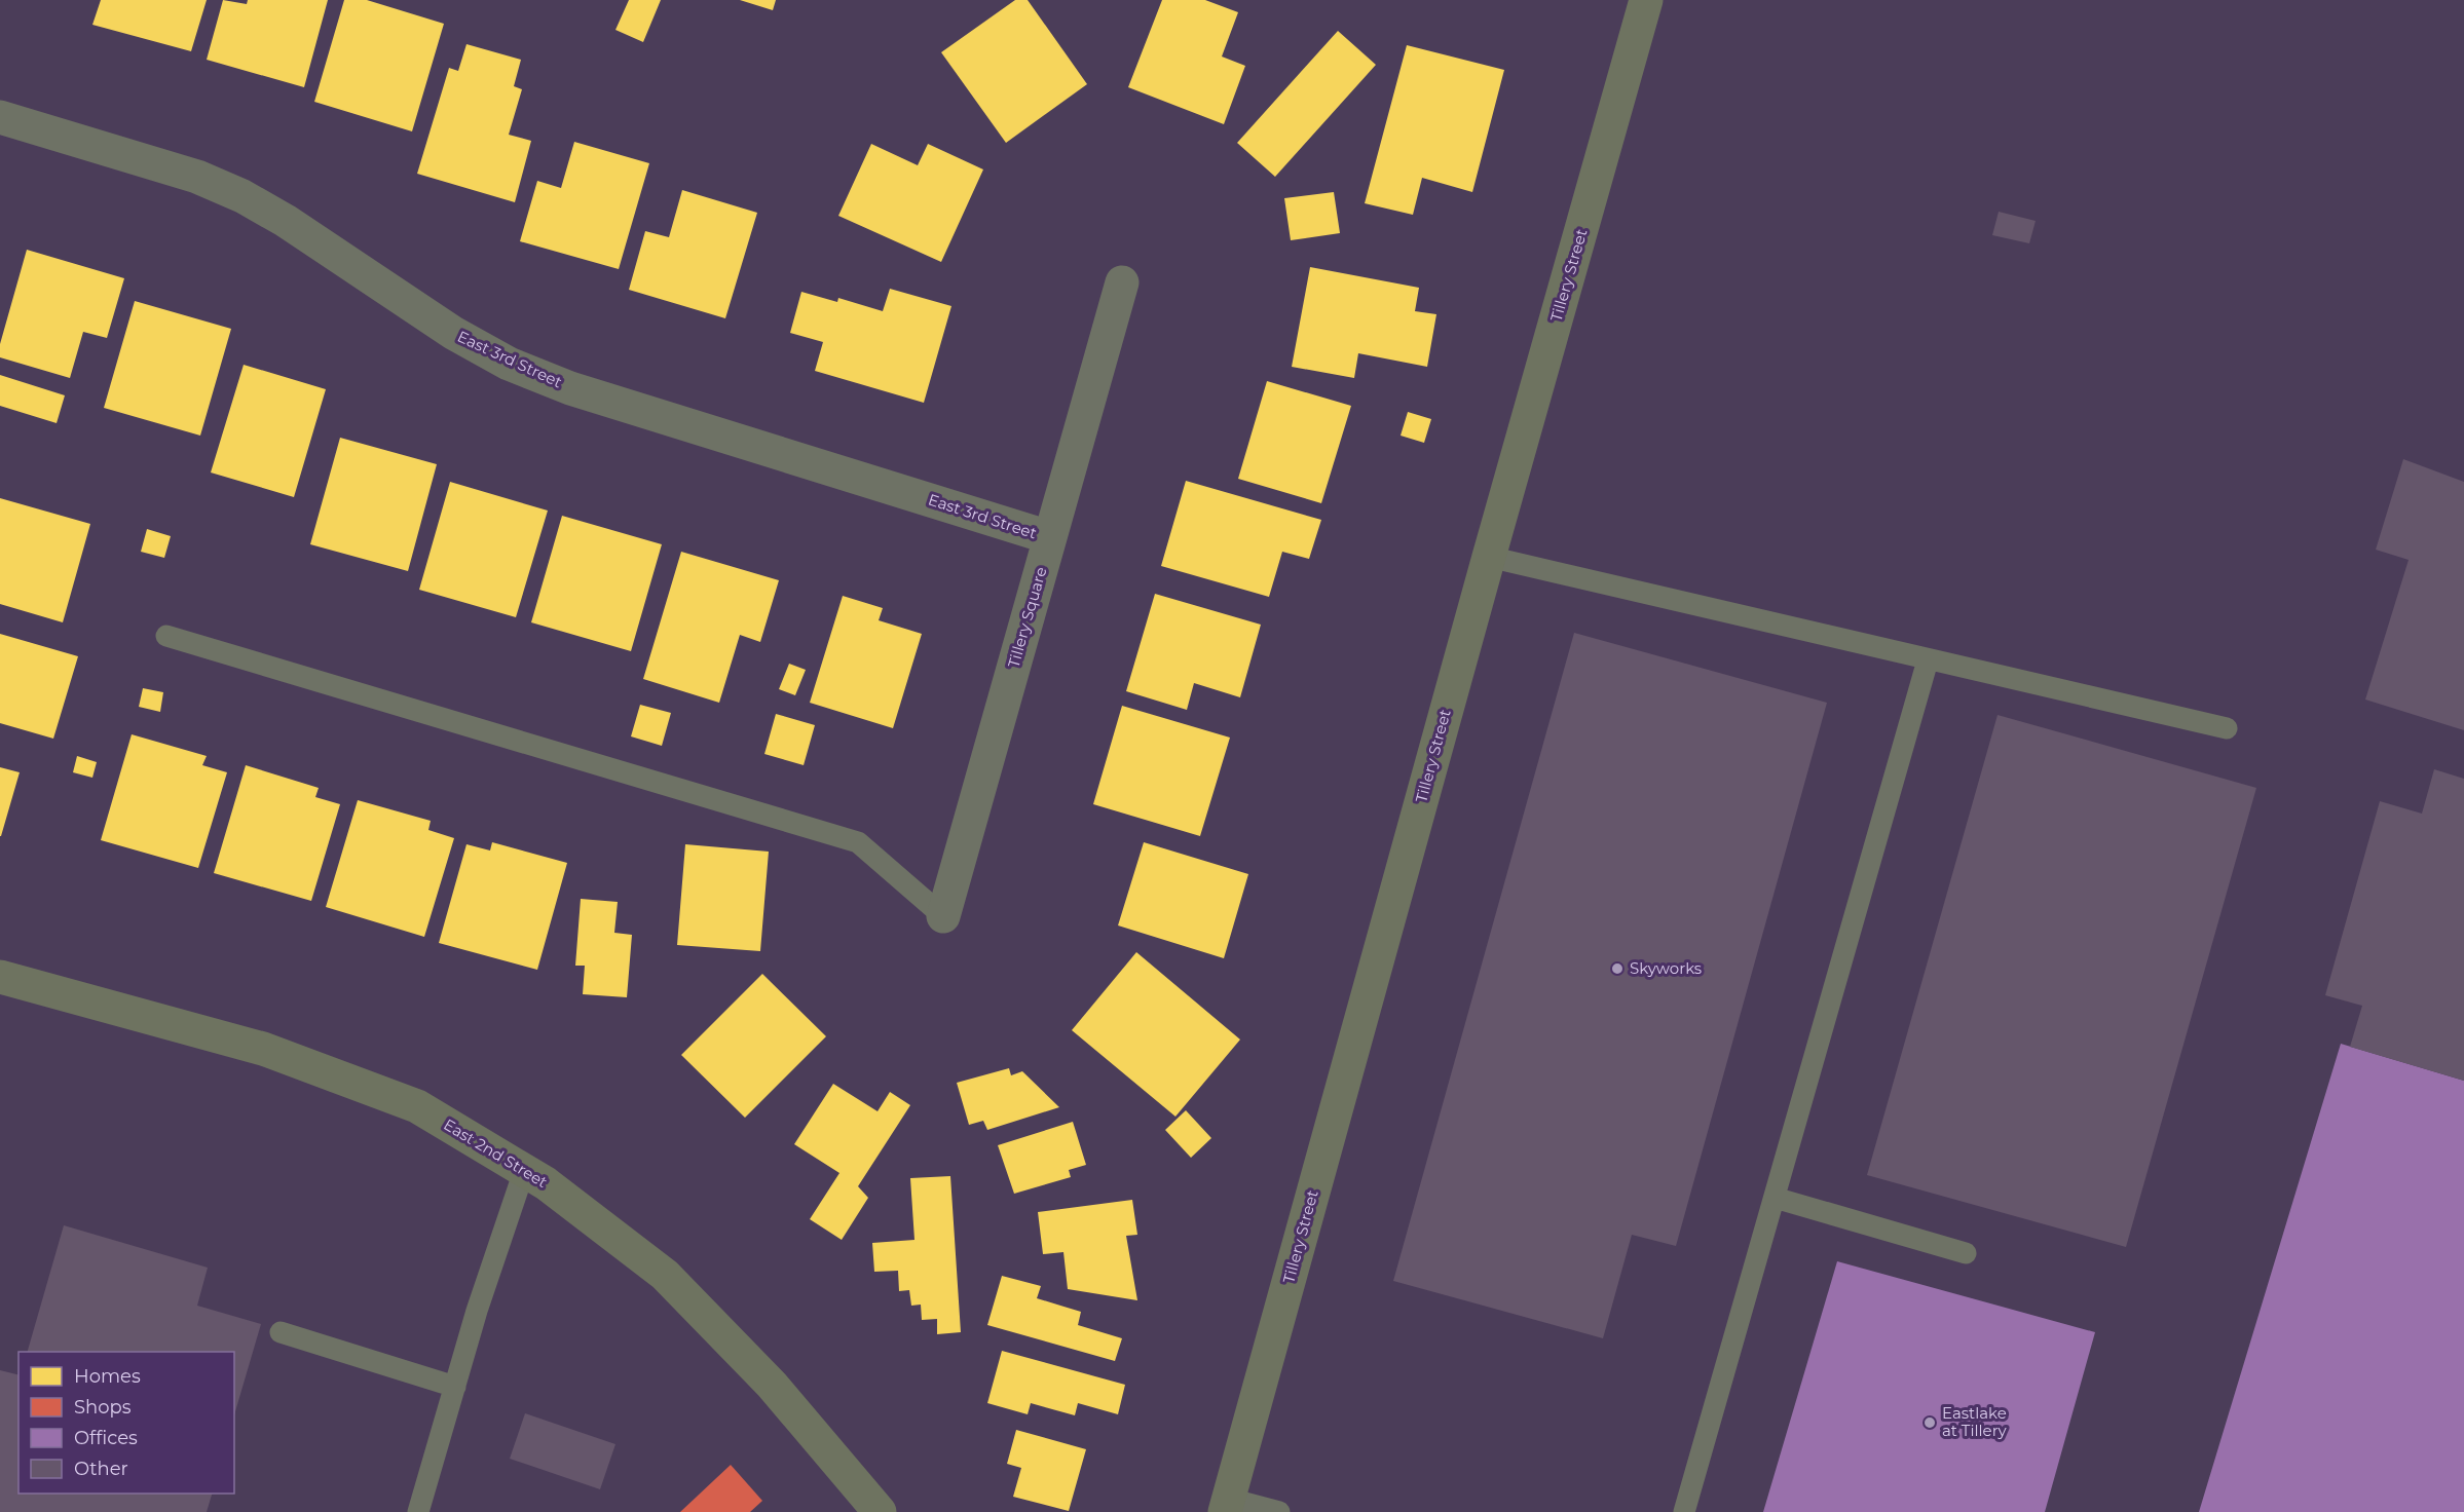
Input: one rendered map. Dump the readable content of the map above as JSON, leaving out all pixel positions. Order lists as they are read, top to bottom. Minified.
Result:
{"streets":{"street":["Tillery Street","East 3rd Street","Tillery Square","East 2nd Street"]},"crossings":[["East 3rd Street","Tillery Square"]],"places":["Skyworks","Eastlake at Tillery"],"legend":["Homes","Shops","Offices","Other"]}
